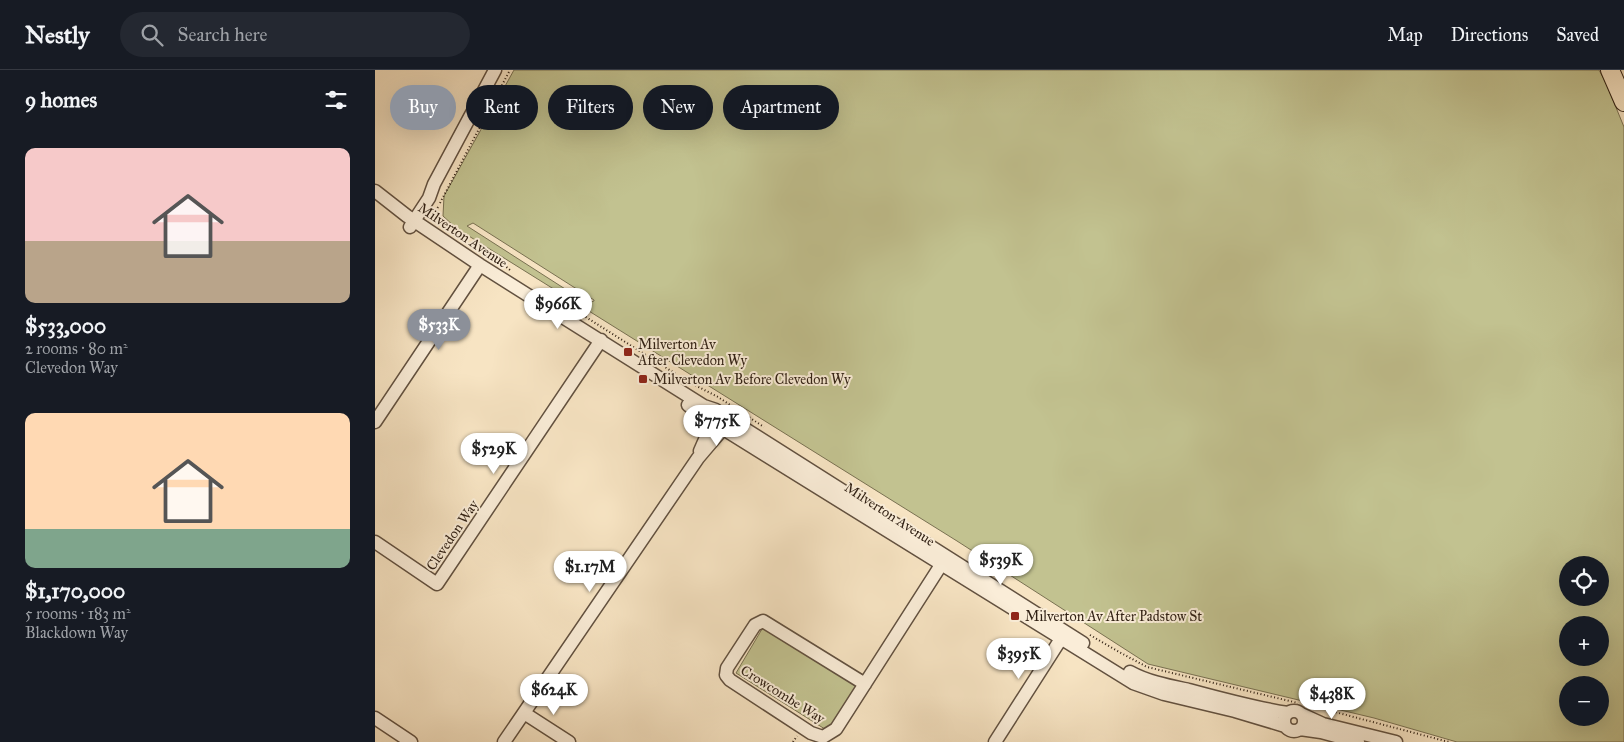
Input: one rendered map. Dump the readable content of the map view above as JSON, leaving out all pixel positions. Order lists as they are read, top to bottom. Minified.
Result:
{"streets":{"street":["Milverton Avenue","Clevedon Way","Crowcombe Way"]},"crossings":[["Milverton Avenue","Clevedon Way"],["Milverton Avenue","Crowcombe Way"]],"places":{"transit":["Milverton Av After Clevedon Wy","Milverton Av Before Clevedon Wy","Milverton Av After Padstow St"]},"page":{"header":"Nestly","search":"Search here","nav":["Map","Directions","Saved"],"heading":"9 homes","chip":["Buy","Rent","Filters","New","Apartment"],"list":[{"name":"$533,000","note":"2 rooms · 80 m² · Clevedon Way"},{"name":"$1,170,000","note":"5 rooms · 183 m² · Blackdown Way"}],"price":["$966K","$533K","$775K","$529K","$539K","$1.17M","$395K","$624K","$438K"],"map_buttons":["+","−"]}}
